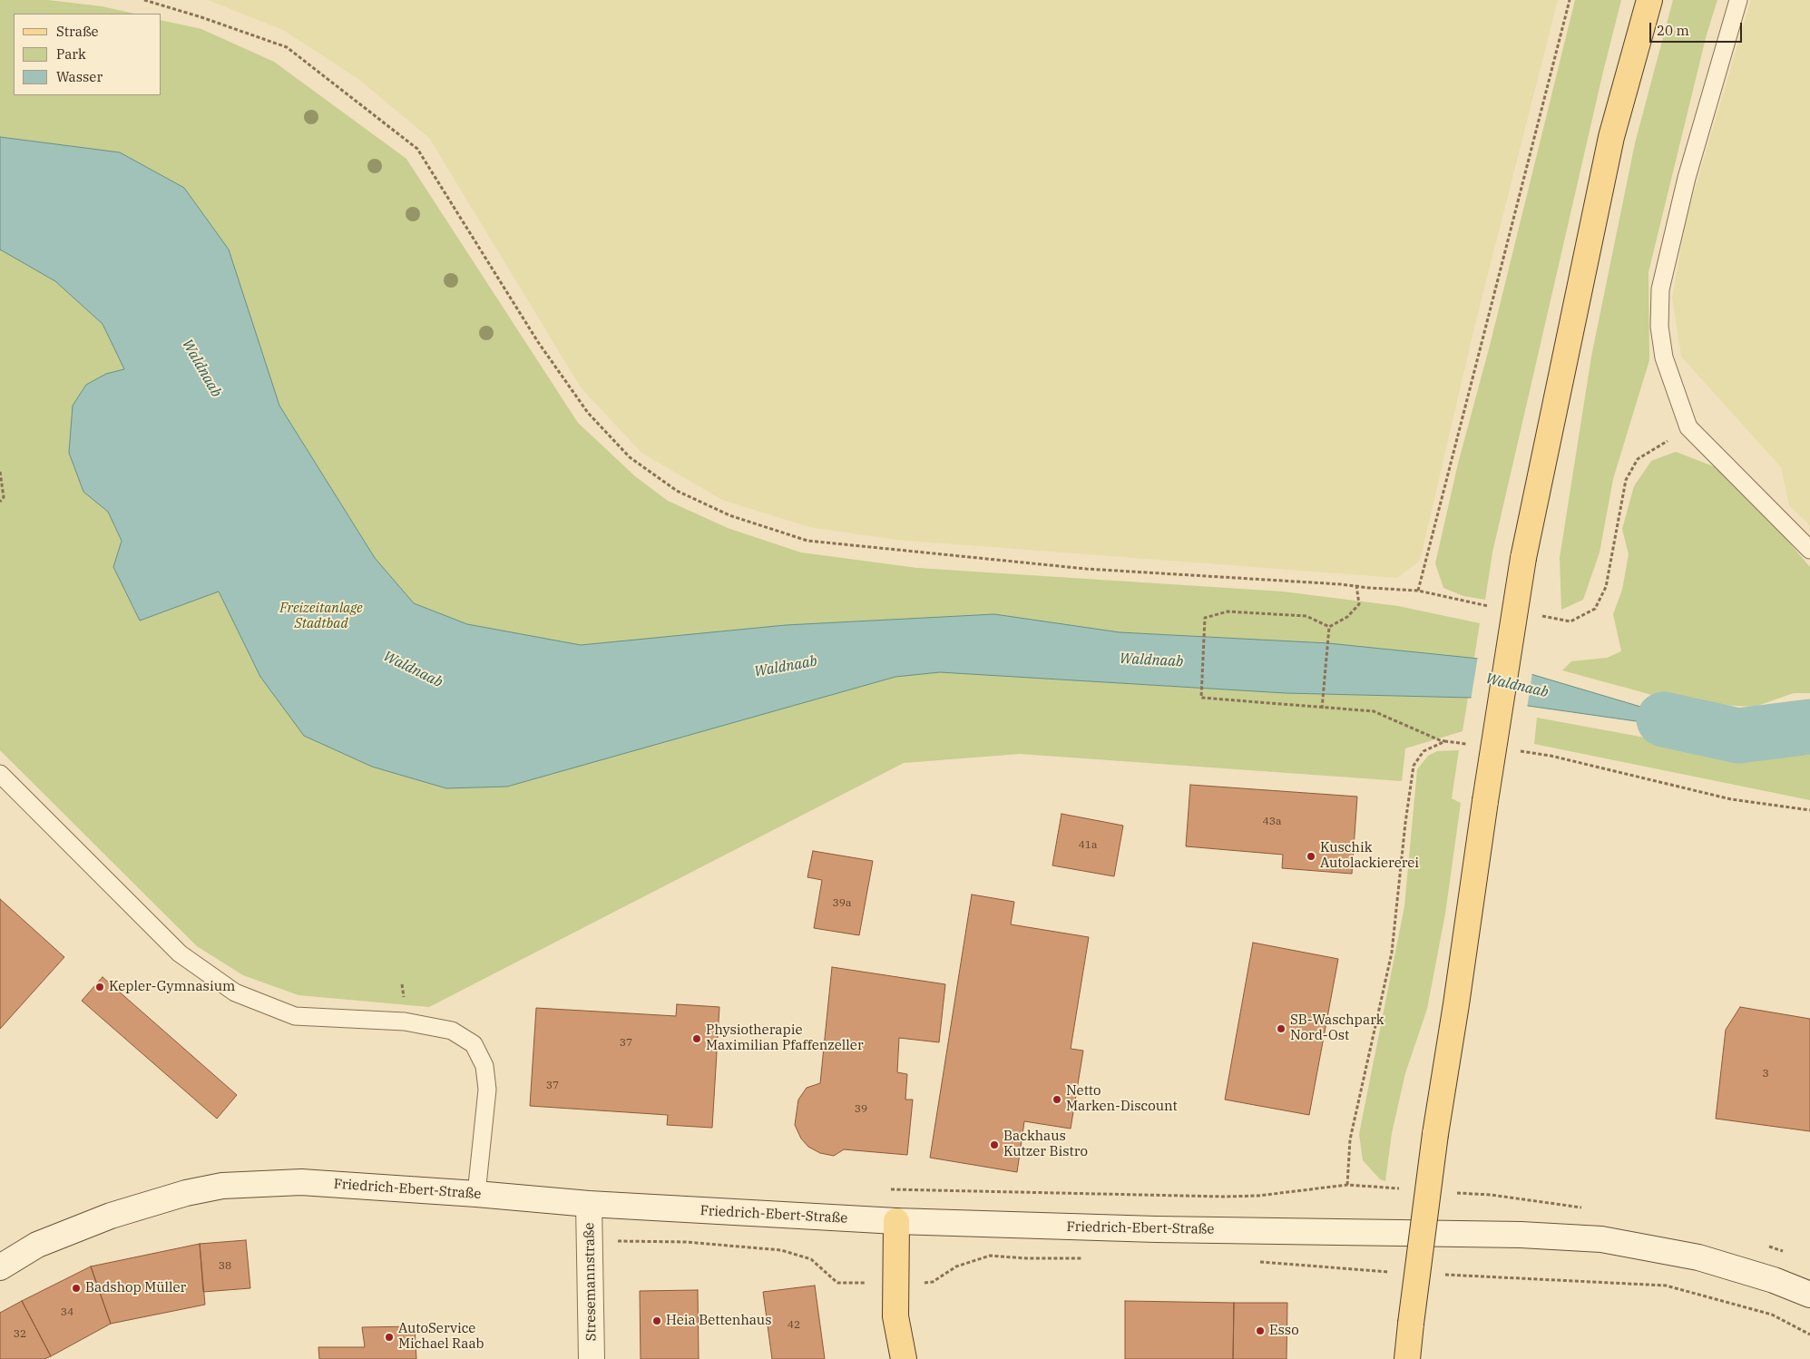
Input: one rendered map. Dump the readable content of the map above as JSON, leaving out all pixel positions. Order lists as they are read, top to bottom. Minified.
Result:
{"streets":{"street":["Friedrich-Ebert-Straße","Stresemannstraße"]},"crossings":[["Friedrich-Ebert-Straße","Stresemannstraße"]],"water":["Waldnaab"],"parks":["Freizeitanlage Stadtbad"],"places":["Kuschik Autolackiererei","Kepler-Gymnasium","SB-Waschpark Nord-Ost","Physiotherapie Maximilian Pfaffenzeller","Netto Marken-Discount","Backhaus Kutzer Bistro","Badshop Müller","Heia Bettenhaus","Esso","AutoService Michael Raab"],"house_numbers":["43a","41a","39a","37","3","37","39","38","34","42","32"],"legend":["Straße","Park","Wasser"],"scale_bar":"20 m"}
